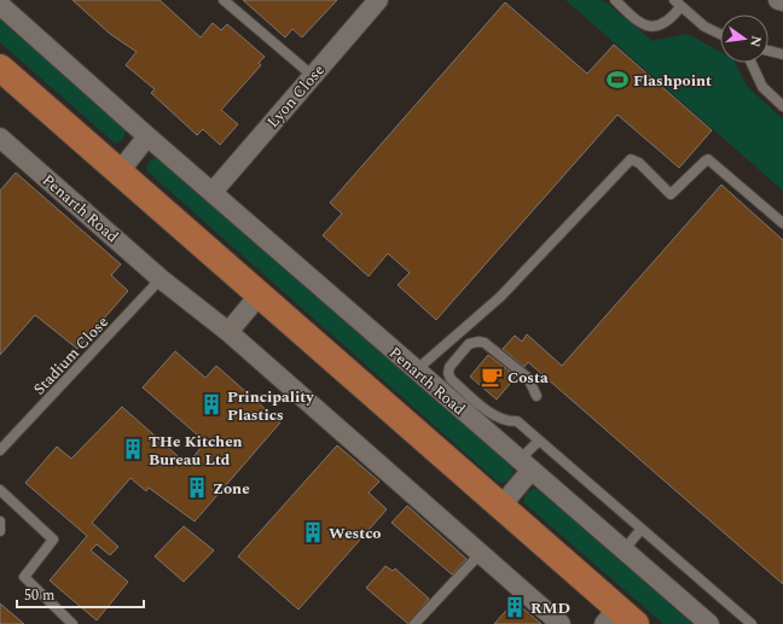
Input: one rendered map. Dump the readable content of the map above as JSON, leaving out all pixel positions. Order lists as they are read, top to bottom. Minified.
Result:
{"streets":{"street":["Lyon Close","Penarth Road"],"lane":["Stadium Close"]},"crossings":[["Lyon Close","Penarth Road"],["Penarth Road","Stadium Close"]],"places":{"sports":["Flashpoint"],"cafe":["Costa"],"building":["Principality Plastics","THe Kitchen Bureau Ltd","Zone","Westco","RMD"]},"scale_bar":"50 m","north":"right"}
